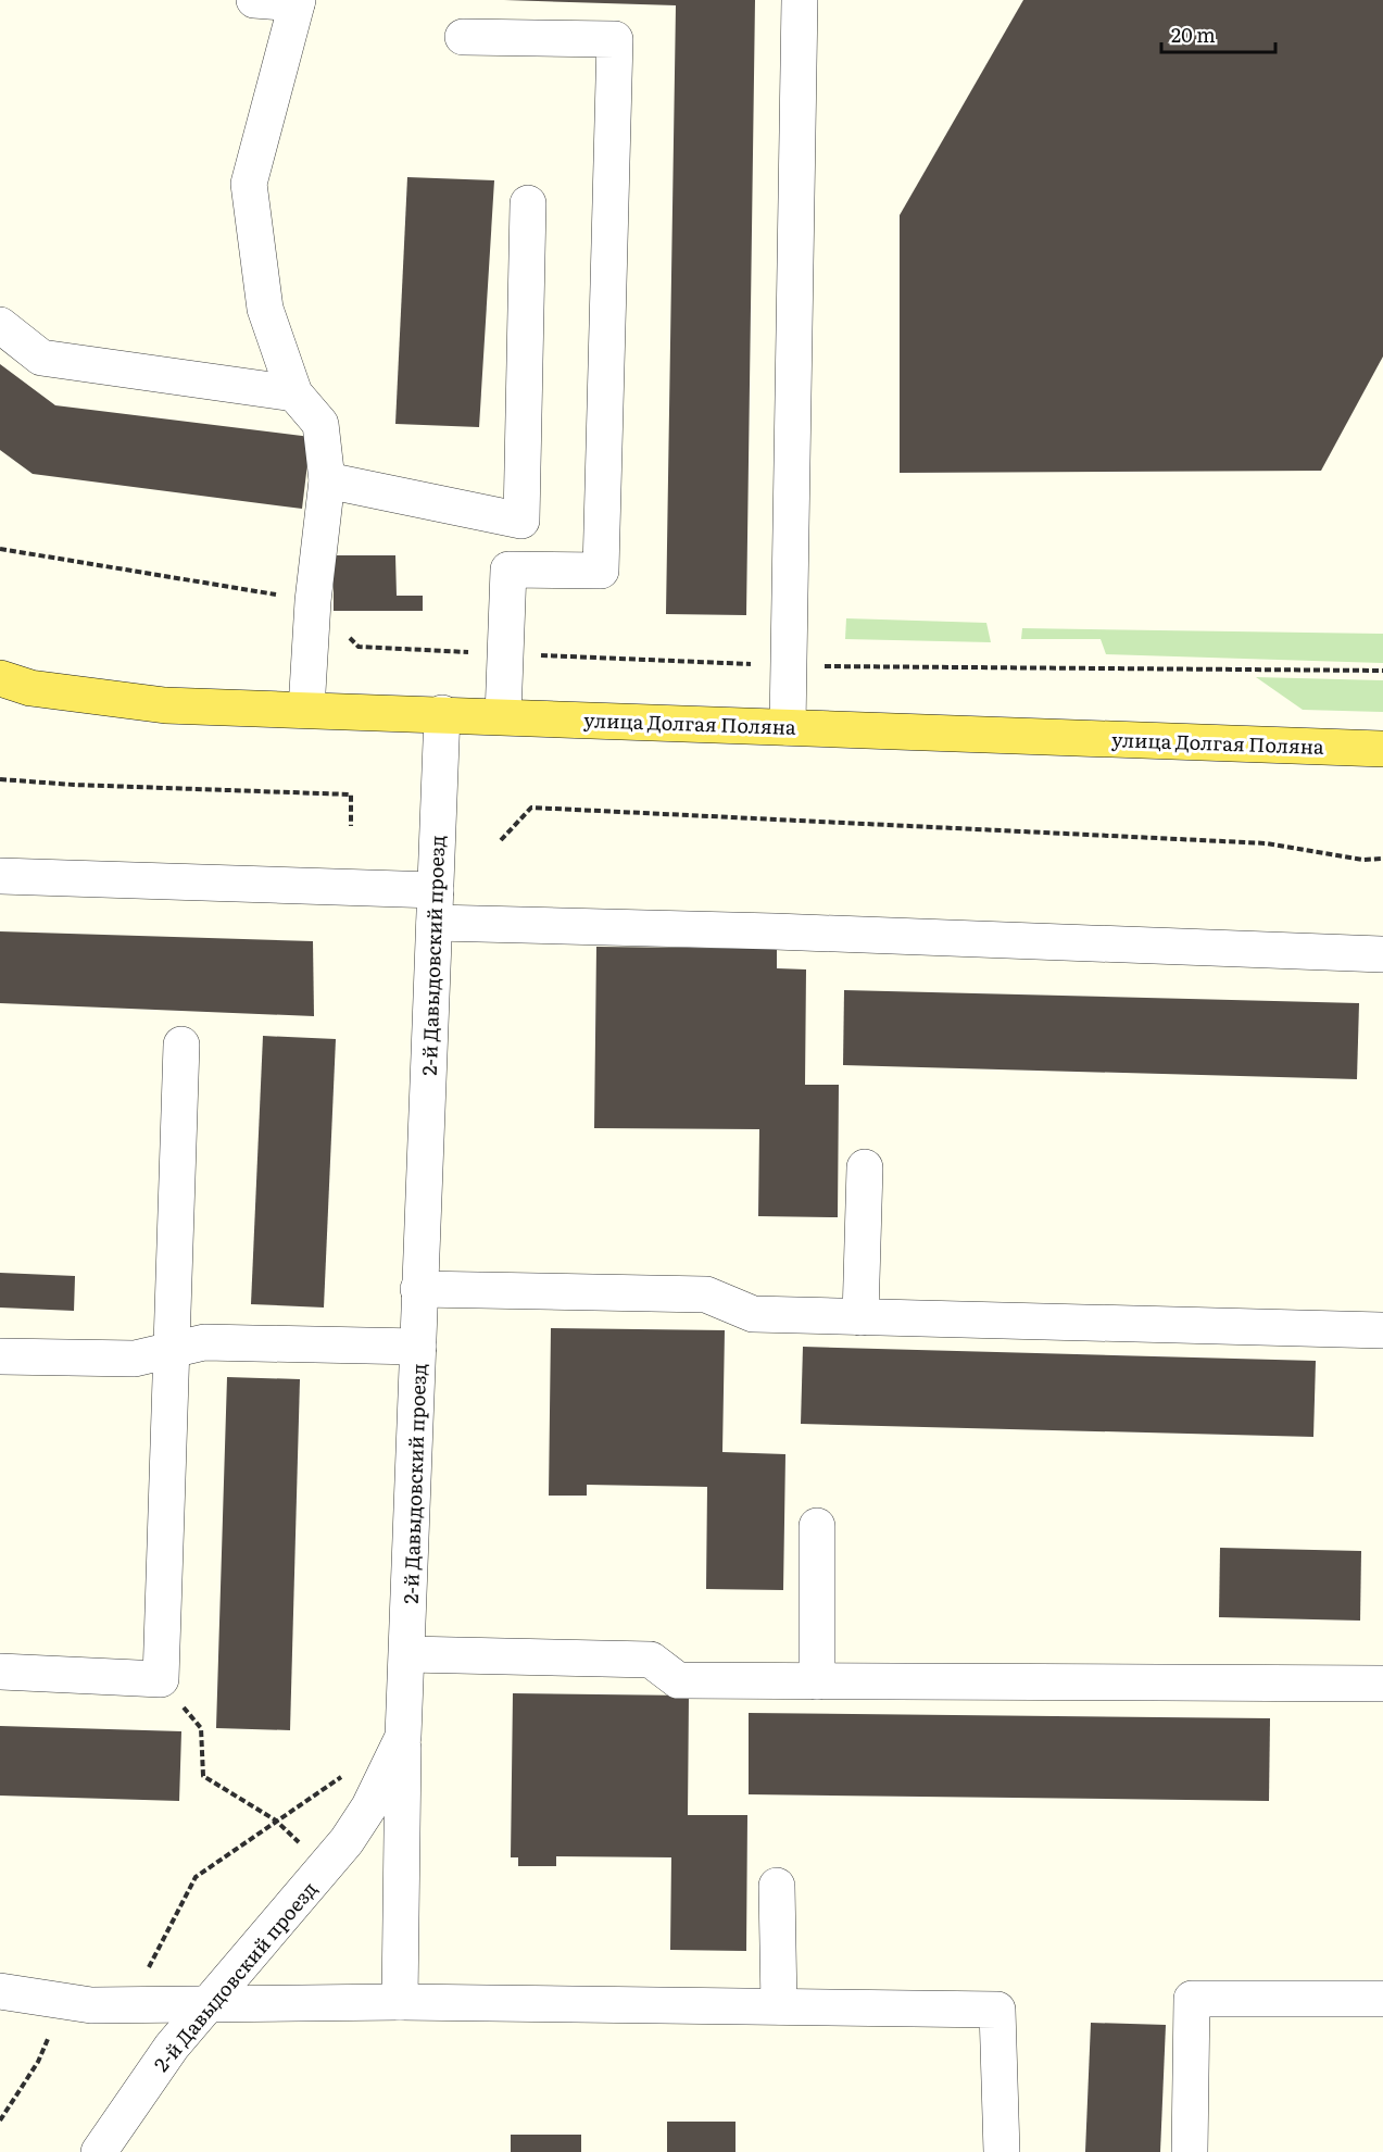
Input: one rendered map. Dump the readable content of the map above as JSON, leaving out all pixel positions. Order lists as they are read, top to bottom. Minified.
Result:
{"streets":{"main road":["улица Долгая Поляна"],"street":["2-й Давыдовский проезд"]},"crossings":[["улица Долгая Поляна","2-й Давыдовский проезд"]],"scale_bar":"20 m"}
